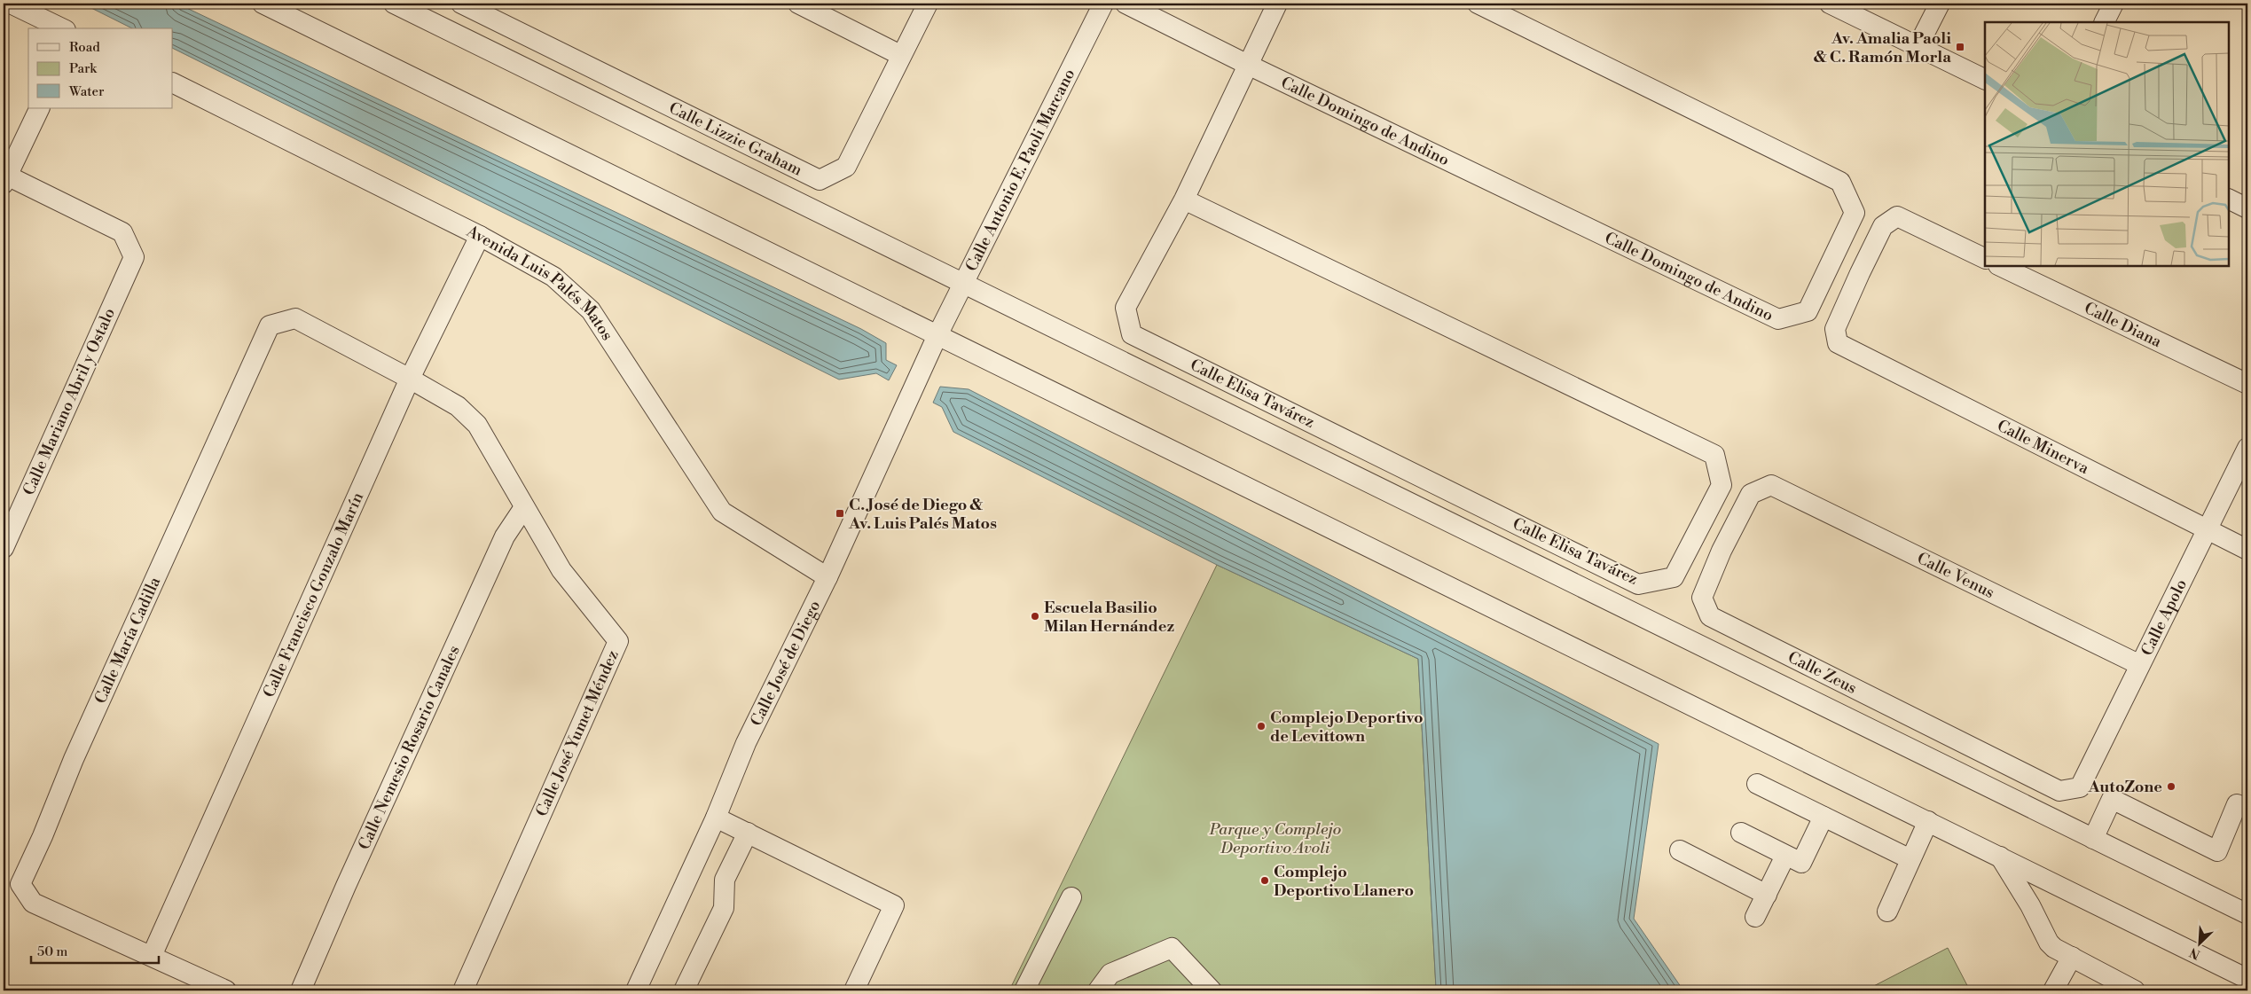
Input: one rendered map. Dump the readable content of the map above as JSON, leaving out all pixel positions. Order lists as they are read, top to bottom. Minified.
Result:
{"streets":{"street":["Calle Domingo de Andino","Calle Lizzie Graham","Calle Antonio E. Paoli Marcano","Avenida Luis Palés Matos","Calle Diana","Calle Elisa Tavárez","Calle Mariano Abril y Ostalo","Calle Minerva","Calle Venus","Calle Francisco Gonzalo Marín","Calle Apolo","Calle María Cadilla","Calle José de Diego","Calle Zeus","Calle José Yumet Méndez","Calle Nemesio Rosario Canales"]},"crossings":[["Calle Domingo de Andino","Calle Elisa Tavárez"],["Calle Antonio E. Paoli Marcano","Calle José de Diego"],["Avenida Luis Palés Matos","Calle Francisco Gonzalo Marín"],["Avenida Luis Palés Matos","Calle José de Diego"],["Calle Minerva","Calle Apolo"],["Calle Venus","Calle Apolo"],["Calle Venus","Calle Zeus"],["Calle Francisco Gonzalo Marín","Calle María Cadilla"],["Calle Francisco Gonzalo Marín","Calle José Yumet Méndez"],["Calle Apolo","Calle Zeus"],["Calle María Cadilla","Calle José Yumet Méndez"],["Calle José Yumet Méndez","Calle Nemesio Rosario Canales"]],"parks":["Parque y Complejo Deportivo Avoli"],"places":{"transit":["Av. Amalia Paoli & C. Ramón Morla","C. José de Diego & Av. Luis Palés Matos"],"other":["Escuela Basilio Milan Hernández","Complejo Deportivo de Levittown","AutoZone","Complejo Deportivo Llanero"]},"legend":["Road","Park","Water"],"scale_bar":"50 m","north":"bottom left"}
